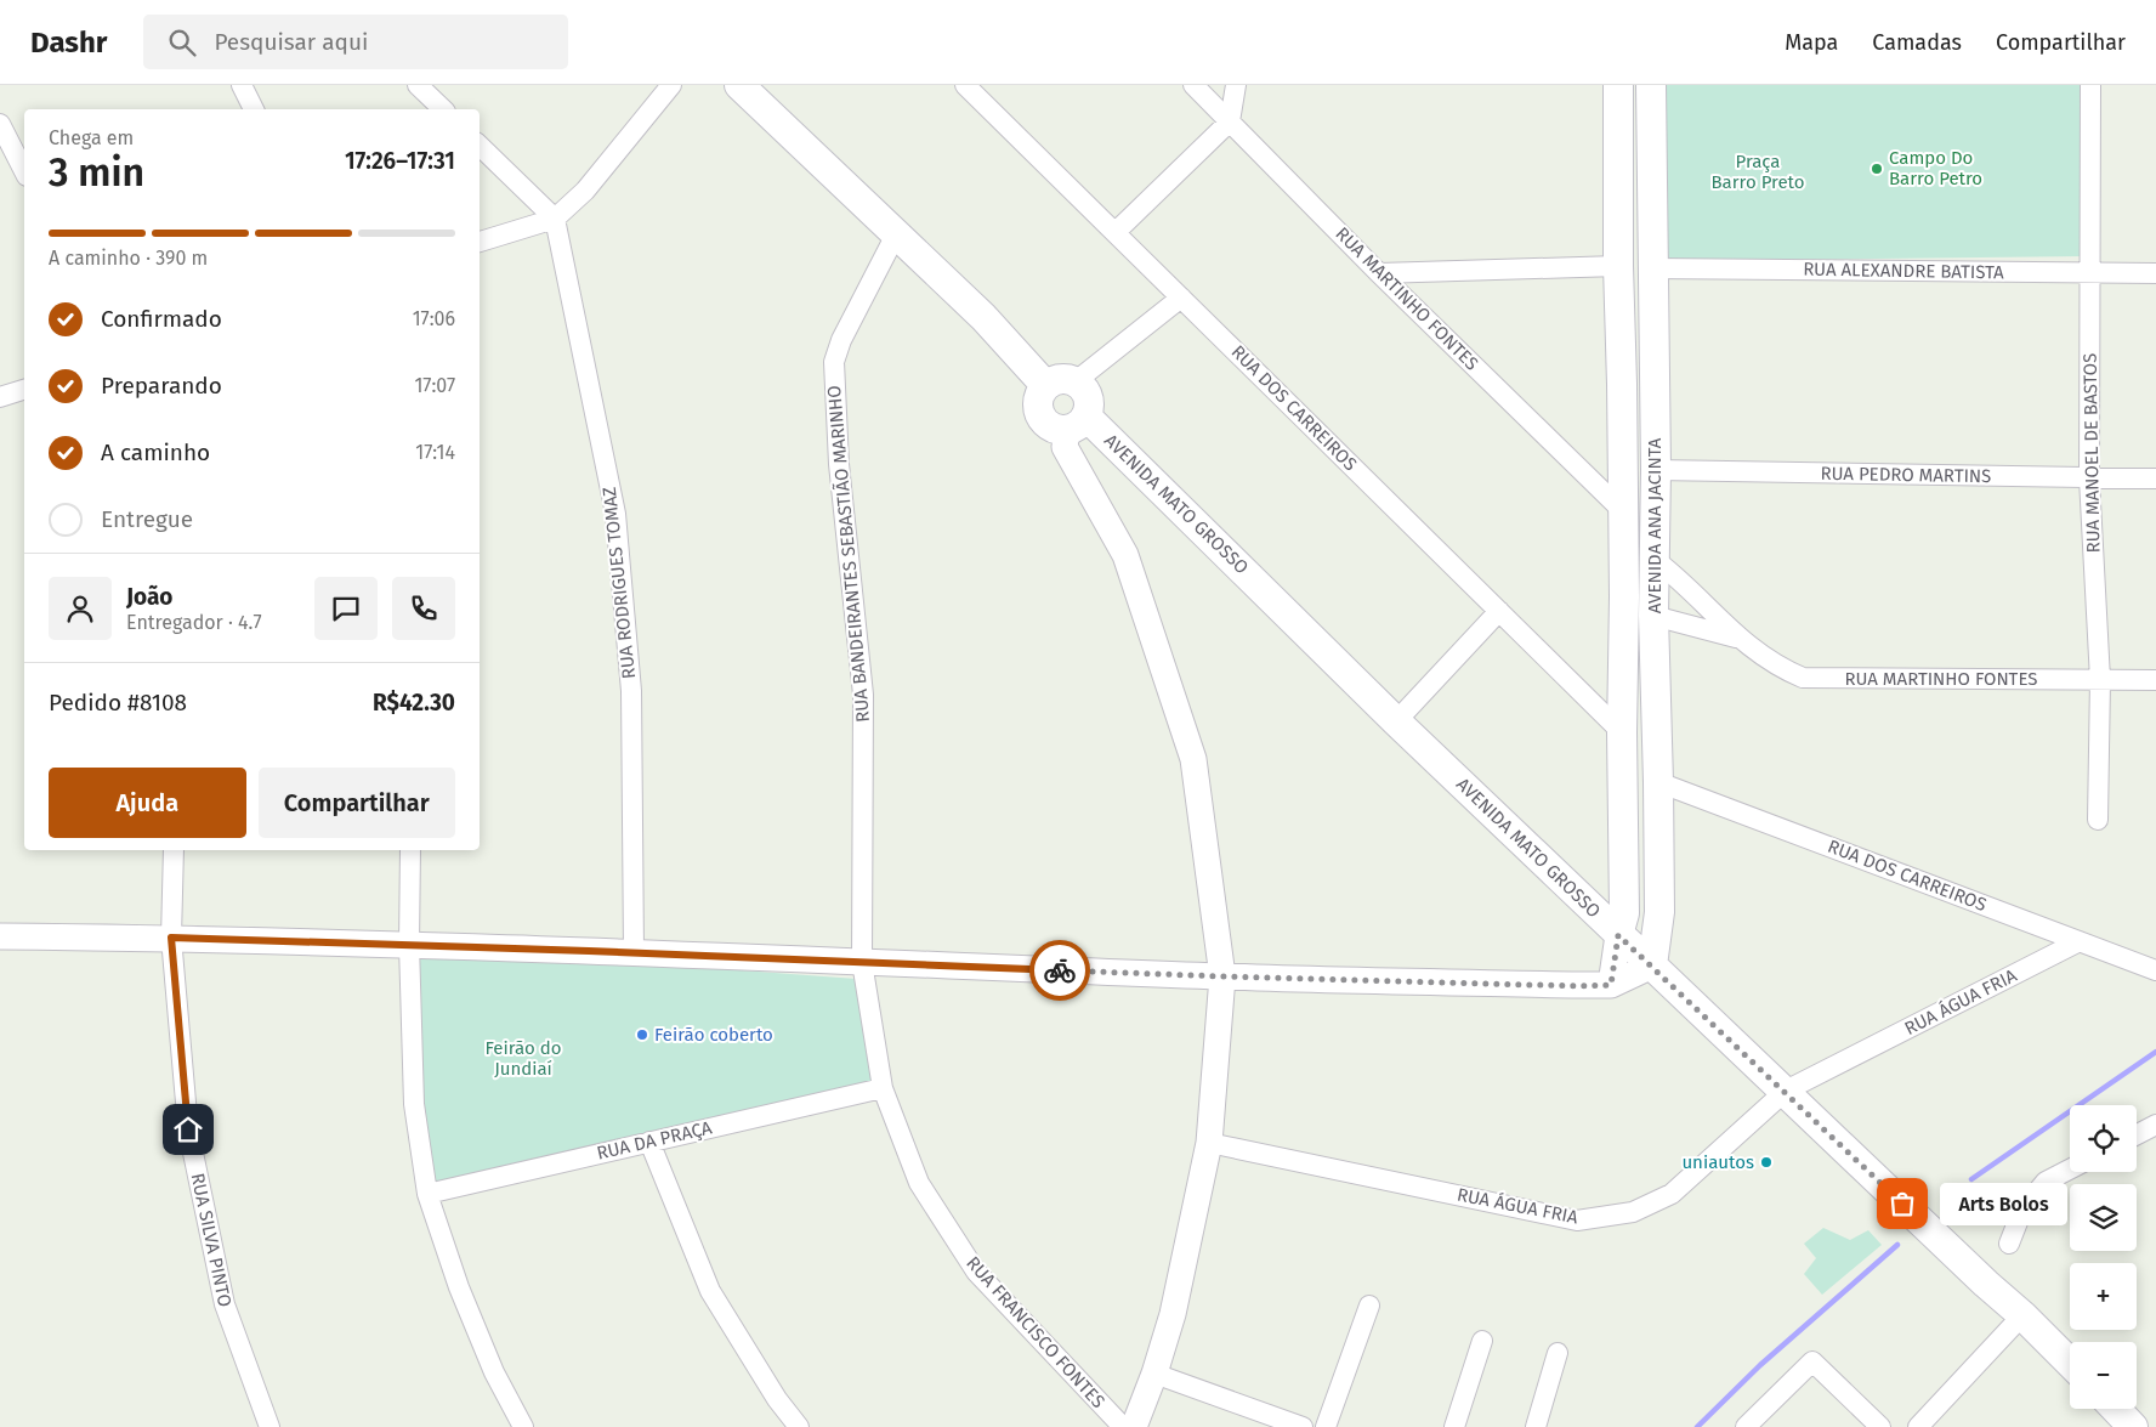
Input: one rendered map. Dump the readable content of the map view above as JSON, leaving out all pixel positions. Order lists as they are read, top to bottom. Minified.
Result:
{"streets":{"main road":["AVENIDA MATO GROSSO","AVENIDA ANA JACINTA"],"street":["RUA ALEXANDRE BATISTA","RUA MARTINHO FONTES","RUA DOS CARREIROS","RUA MANOEL DE BASTOS","RUA PEDRO MARTINS","RUA BANDEIRANTES SEBASTIÃO MARINHO","RUA RODRIGUES TOMAZ","RUA ÁGUA FRIA","RUA DA PRAÇA","RUA SILVA PINTO","RUA FRANCISCO FONTES"]},"crossings":[["RUA ALEXANDRE BATISTA","RUA MANOEL DE BASTOS"],["RUA ALEXANDRE BATISTA","AVENIDA ANA JACINTA"],["RUA MARTINHO FONTES","RUA MANOEL DE BASTOS"],["RUA MARTINHO FONTES","AVENIDA ANA JACINTA"],["RUA DOS CARREIROS","AVENIDA ANA JACINTA"],["RUA DOS CARREIROS","RUA ÁGUA FRIA"],["RUA MANOEL DE BASTOS","RUA PEDRO MARTINS"],["RUA PEDRO MARTINS","AVENIDA ANA JACINTA"],["AVENIDA MATO GROSSO","AVENIDA ANA JACINTA"],["AVENIDA MATO GROSSO","RUA ÁGUA FRIA"],["RUA BANDEIRANTES SEBASTIÃO MARINHO","RUA FRANCISCO FONTES"],["RUA DA PRAÇA","RUA FRANCISCO FONTES"]],"parks":["Praça Barro Preto","Feirão do Jundiaí"],"places":["Campo Do Barro Petro","Feirão coberto","uniautos","Arts Bolos"],"page":{"header":"Dashr","search":"Pesquisar aqui","nav":["Mapa","Camadas","Compartilhar"],"heading":["3 min","Chega em","17:26–17:31"],"panel":["João","Entregador · 4.7","Pedido #8108","R$42.30"],"bar":"A caminho · 390 m","list":[["Confirmado","17:06"],["Preparando","17:07"],["A caminho","17:14"],"Entregue"],"buttons":["Ajuda","Compartilhar"],"map_buttons":["+","−"],"bubble":"Arts Bolos"}}
